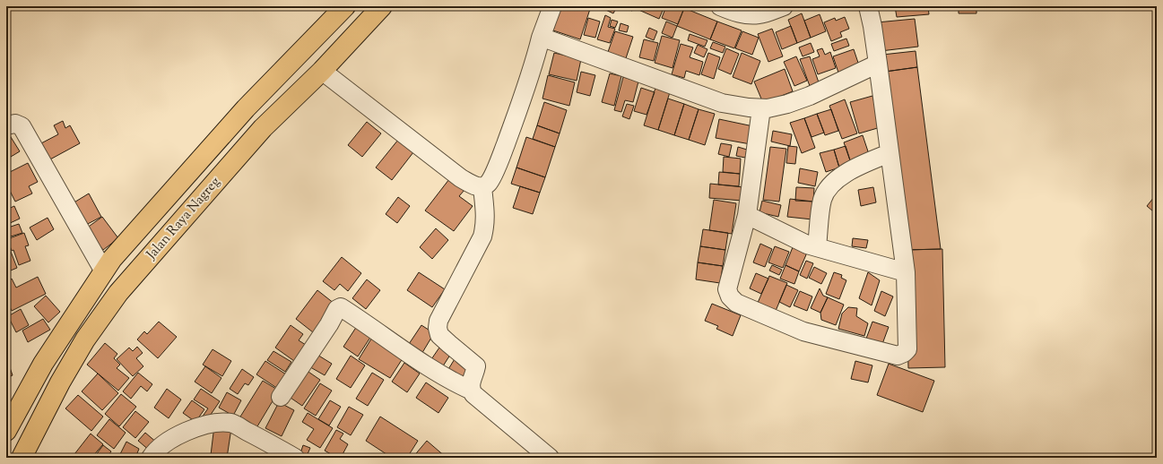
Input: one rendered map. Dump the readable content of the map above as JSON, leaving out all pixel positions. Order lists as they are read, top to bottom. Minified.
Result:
{"streets":{"highway":["Jalan Raya Nagreg"]}}
